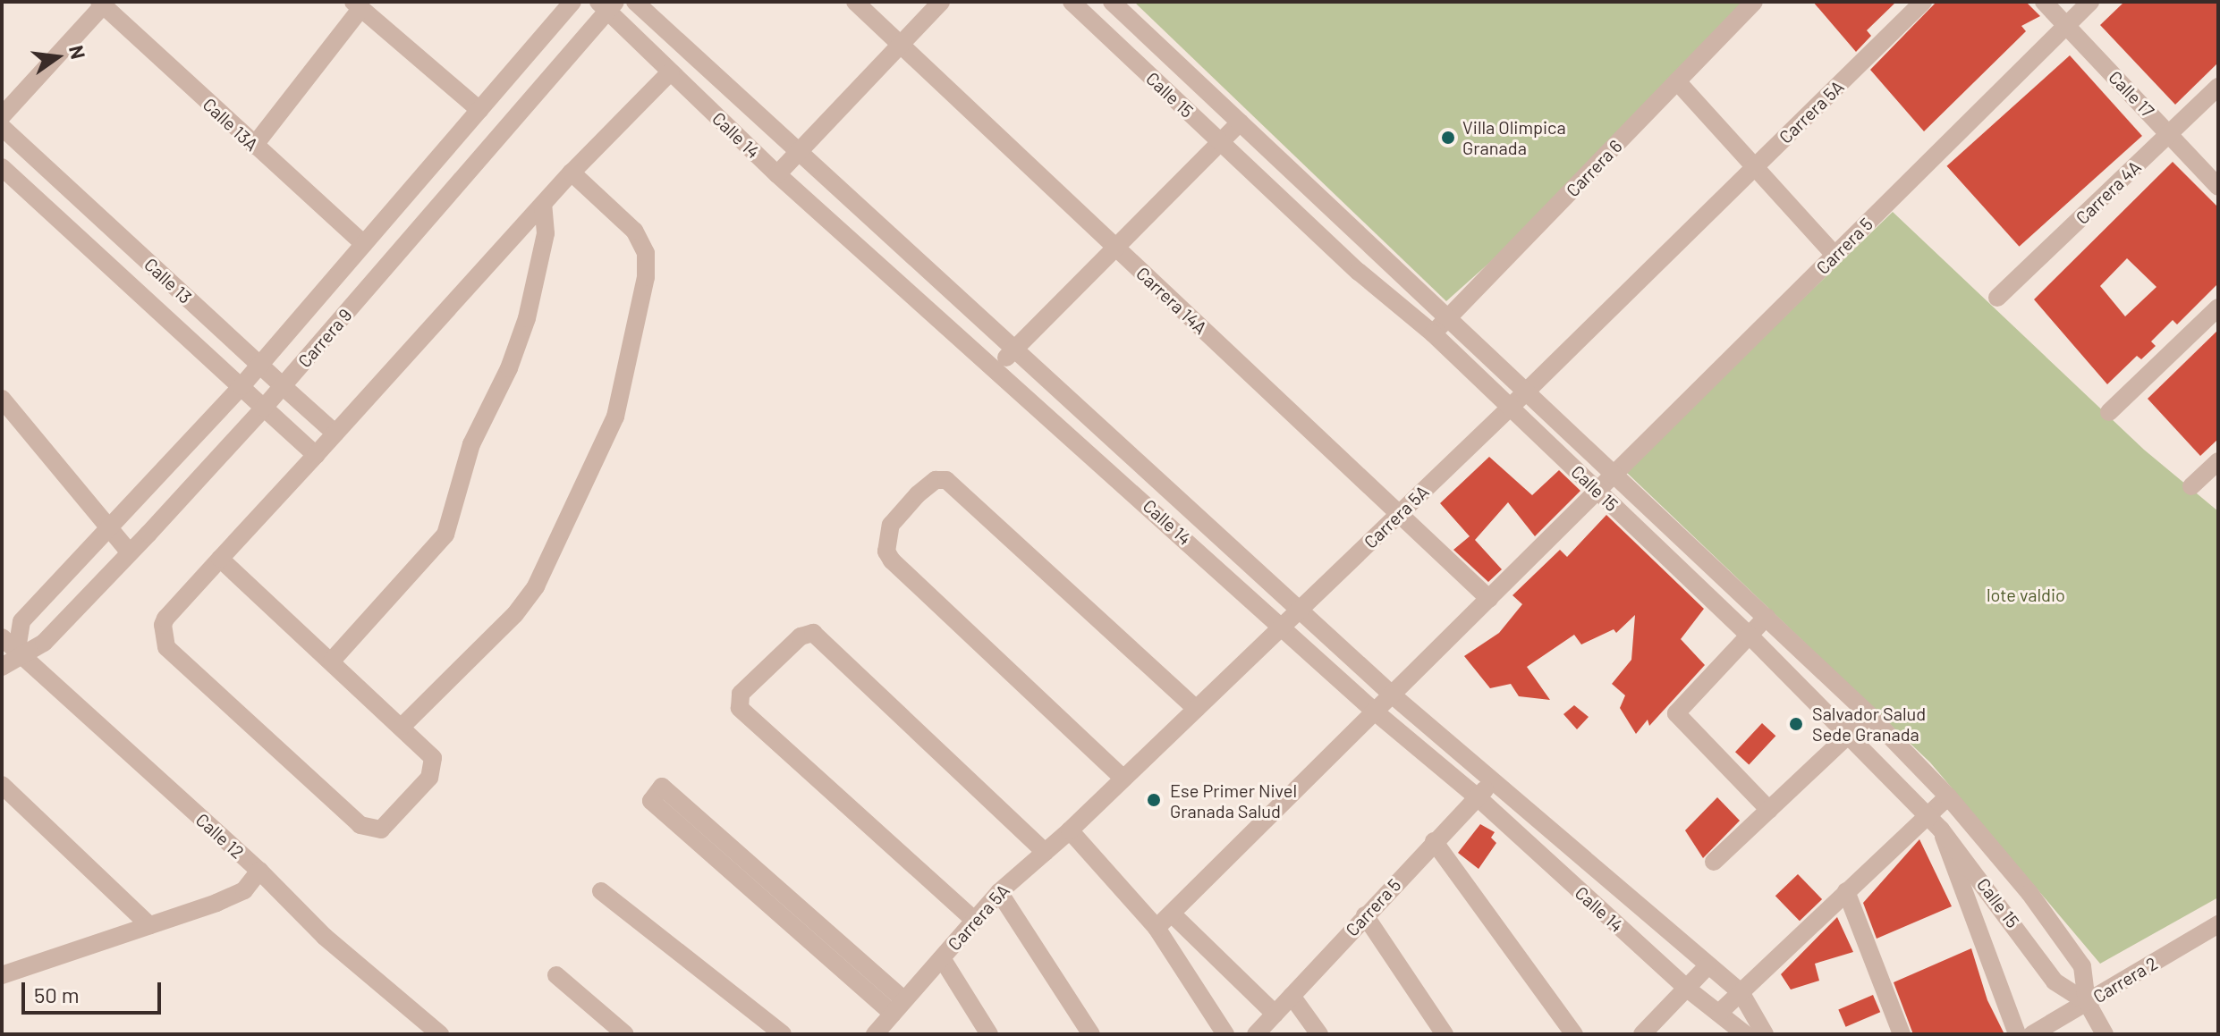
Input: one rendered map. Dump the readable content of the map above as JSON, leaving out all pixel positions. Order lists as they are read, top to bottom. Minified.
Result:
{"streets":{"street":["Calle 17","Calle 15","Carrera 5A","Calle 13A","Calle 14","Carrera 6","Carrera 4A","Carrera 5","Calle 13","Carrera 14A","Carrera 9","Calle 12","Carrera 2"]},"crossings":[["Calle 17","Carrera 4A"],["Calle 17","Carrera 5"],["Calle 15","Carrera 5A"],["Calle 15","Carrera 6"],["Calle 15","Carrera 5"],["Calle 15","Carrera 2"],["Carrera 5A","Calle 14"],["Carrera 5A","Carrera 14A"],["Calle 13A","Carrera 9"],["Calle 14","Carrera 5"],["Calle 14","Carrera 9"],["Carrera 5","Carrera 14A"],["Calle 13","Carrera 9"],["Carrera 9","Calle 12"]],"parks":["lote valdio"],"places":["Villa Olimpica Granada","Salvador Salud Sede Granada","Ese Primer Nivel Granada Salud"],"scale_bar":"50 m","north":"right"}
